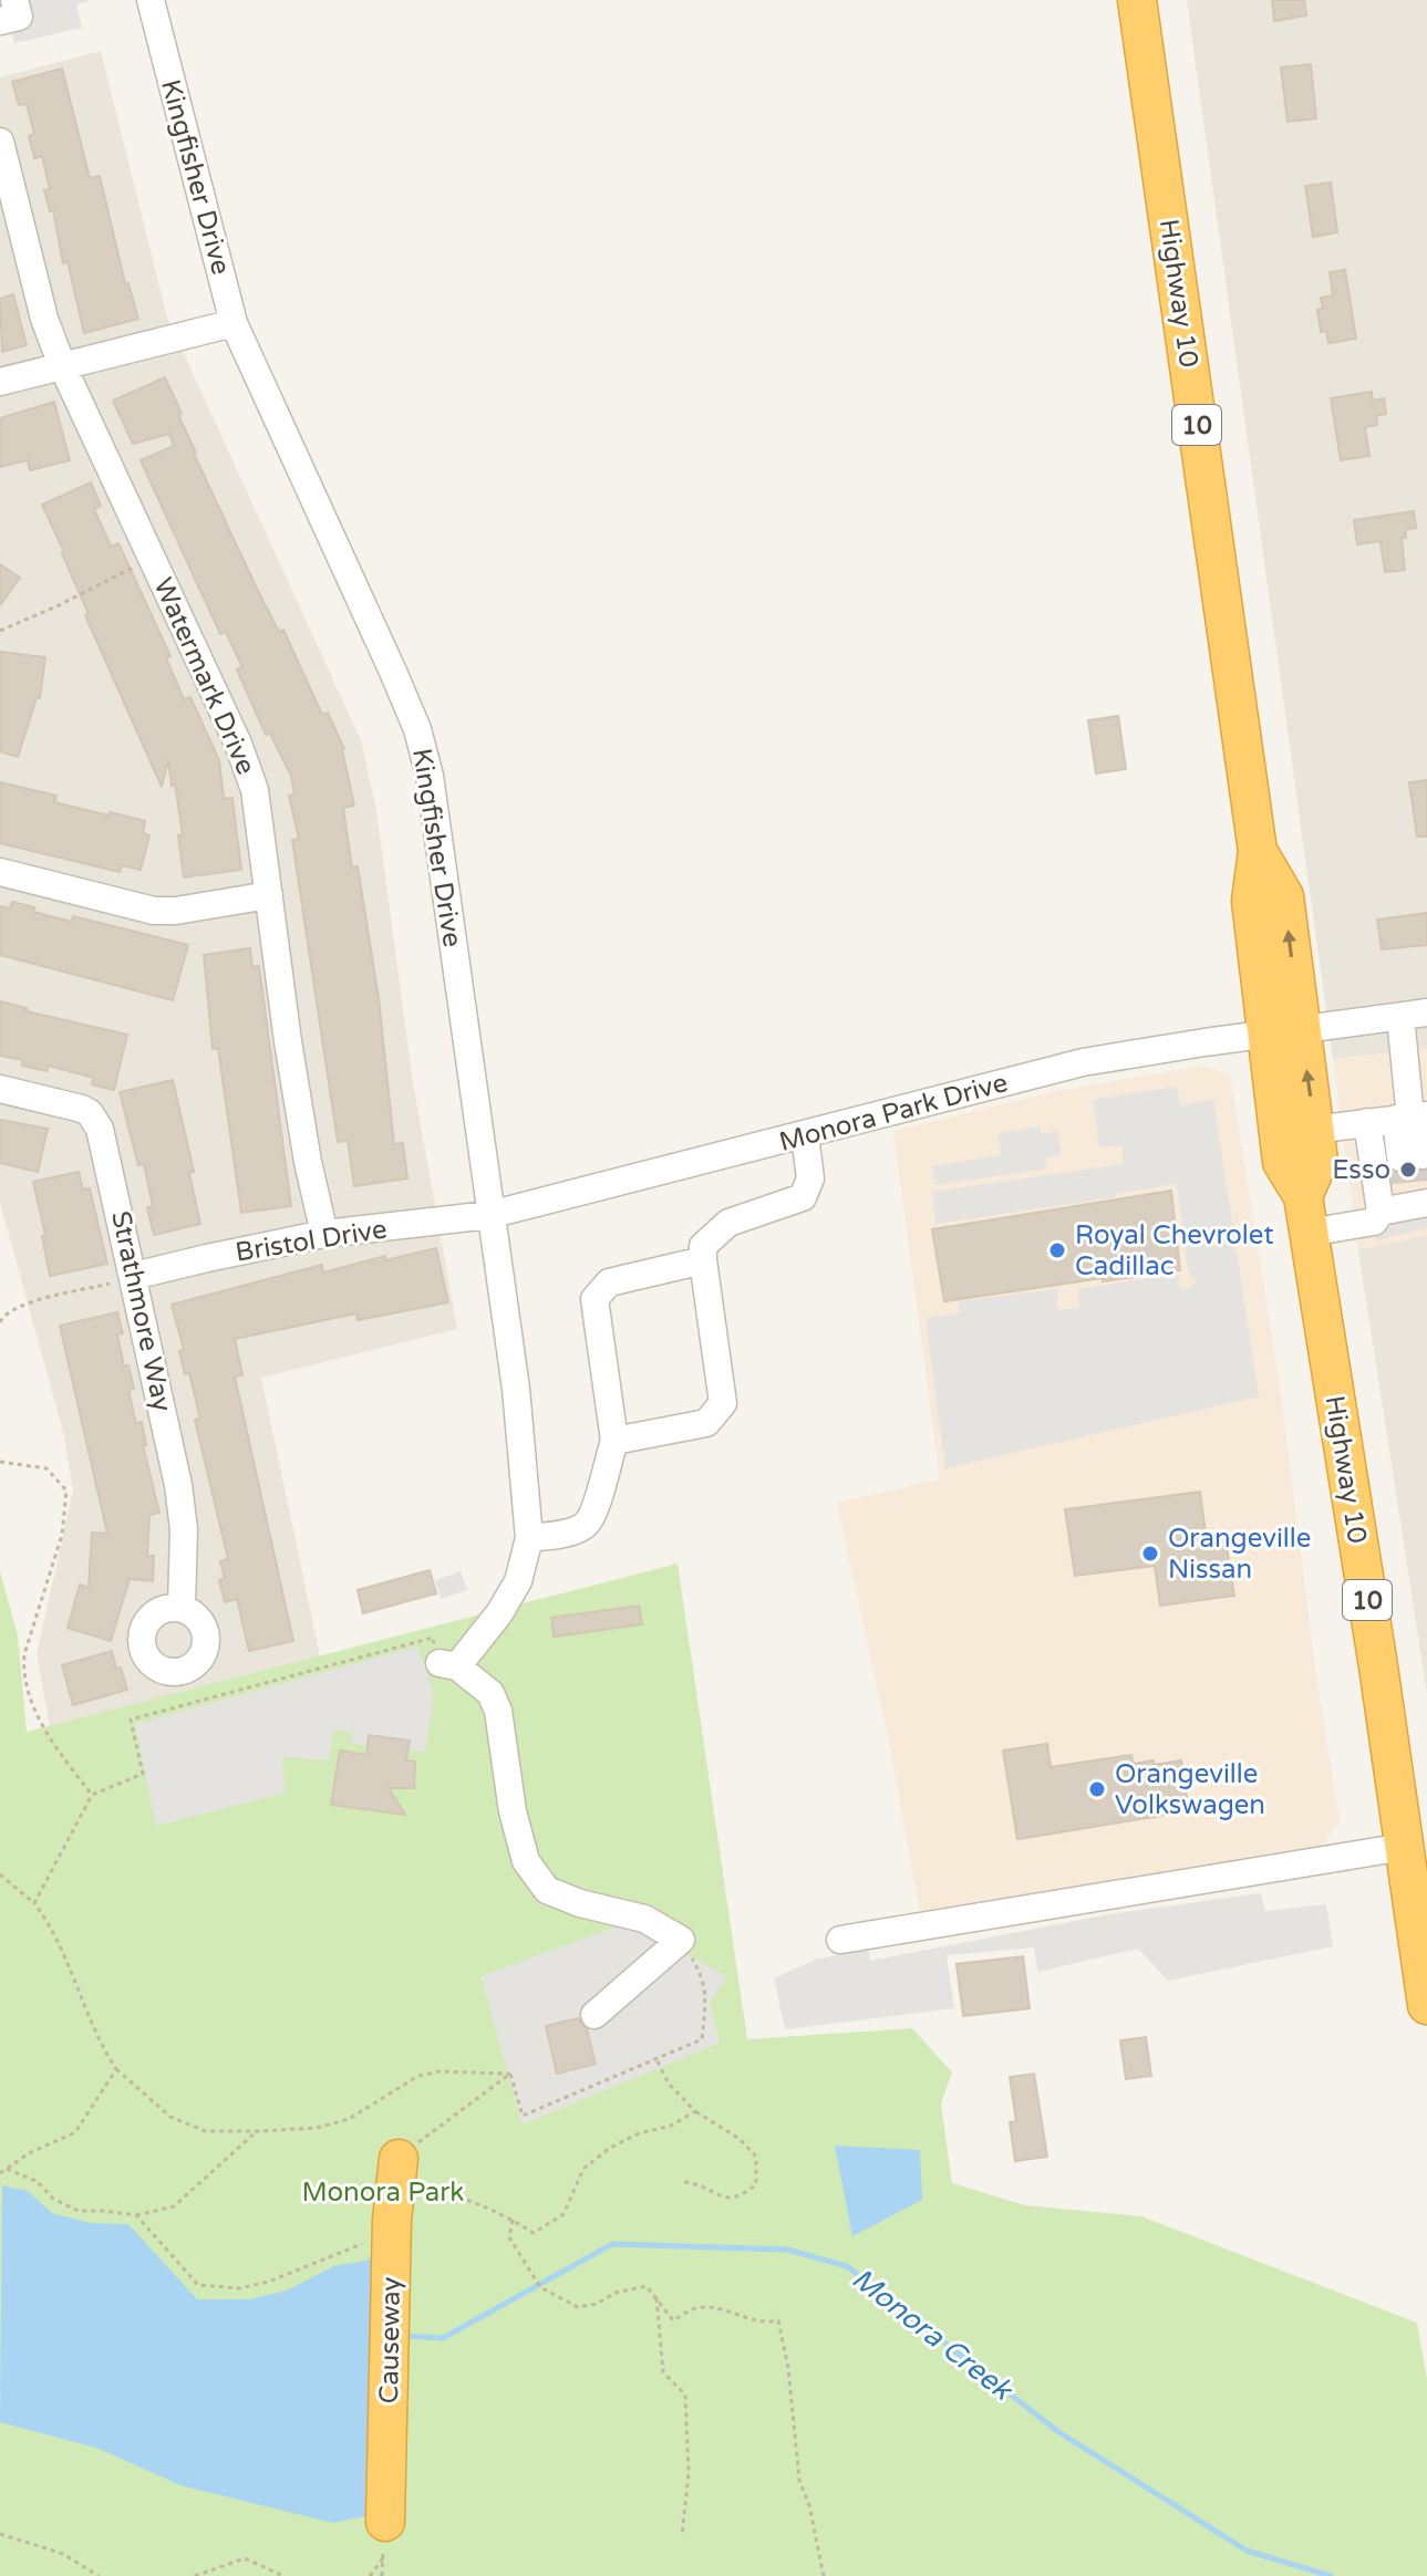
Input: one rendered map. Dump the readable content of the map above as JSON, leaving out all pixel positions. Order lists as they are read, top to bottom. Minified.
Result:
{"streets":{"highway":["Highway 10","10","Causeway"],"street":["Kingfisher Drive","Watermark Drive","Monora Park Drive","Bristol Drive","Strathmore Way"]},"crossings":[["Kingfisher Drive","Monora Park Drive"],["Kingfisher Drive","Bristol Drive"],["Highway 10","Monora Park Drive"],["Watermark Drive","Bristol Drive"],["Monora Park Drive","Bristol Drive"],["Bristol Drive","Strathmore Way"]],"water":["Monora Creek"],"parks":["Monora Park"],"places":["Esso","Royal Chevrolet Cadillac","Orangeville Nissan","Orangeville Volkswagen"]}
